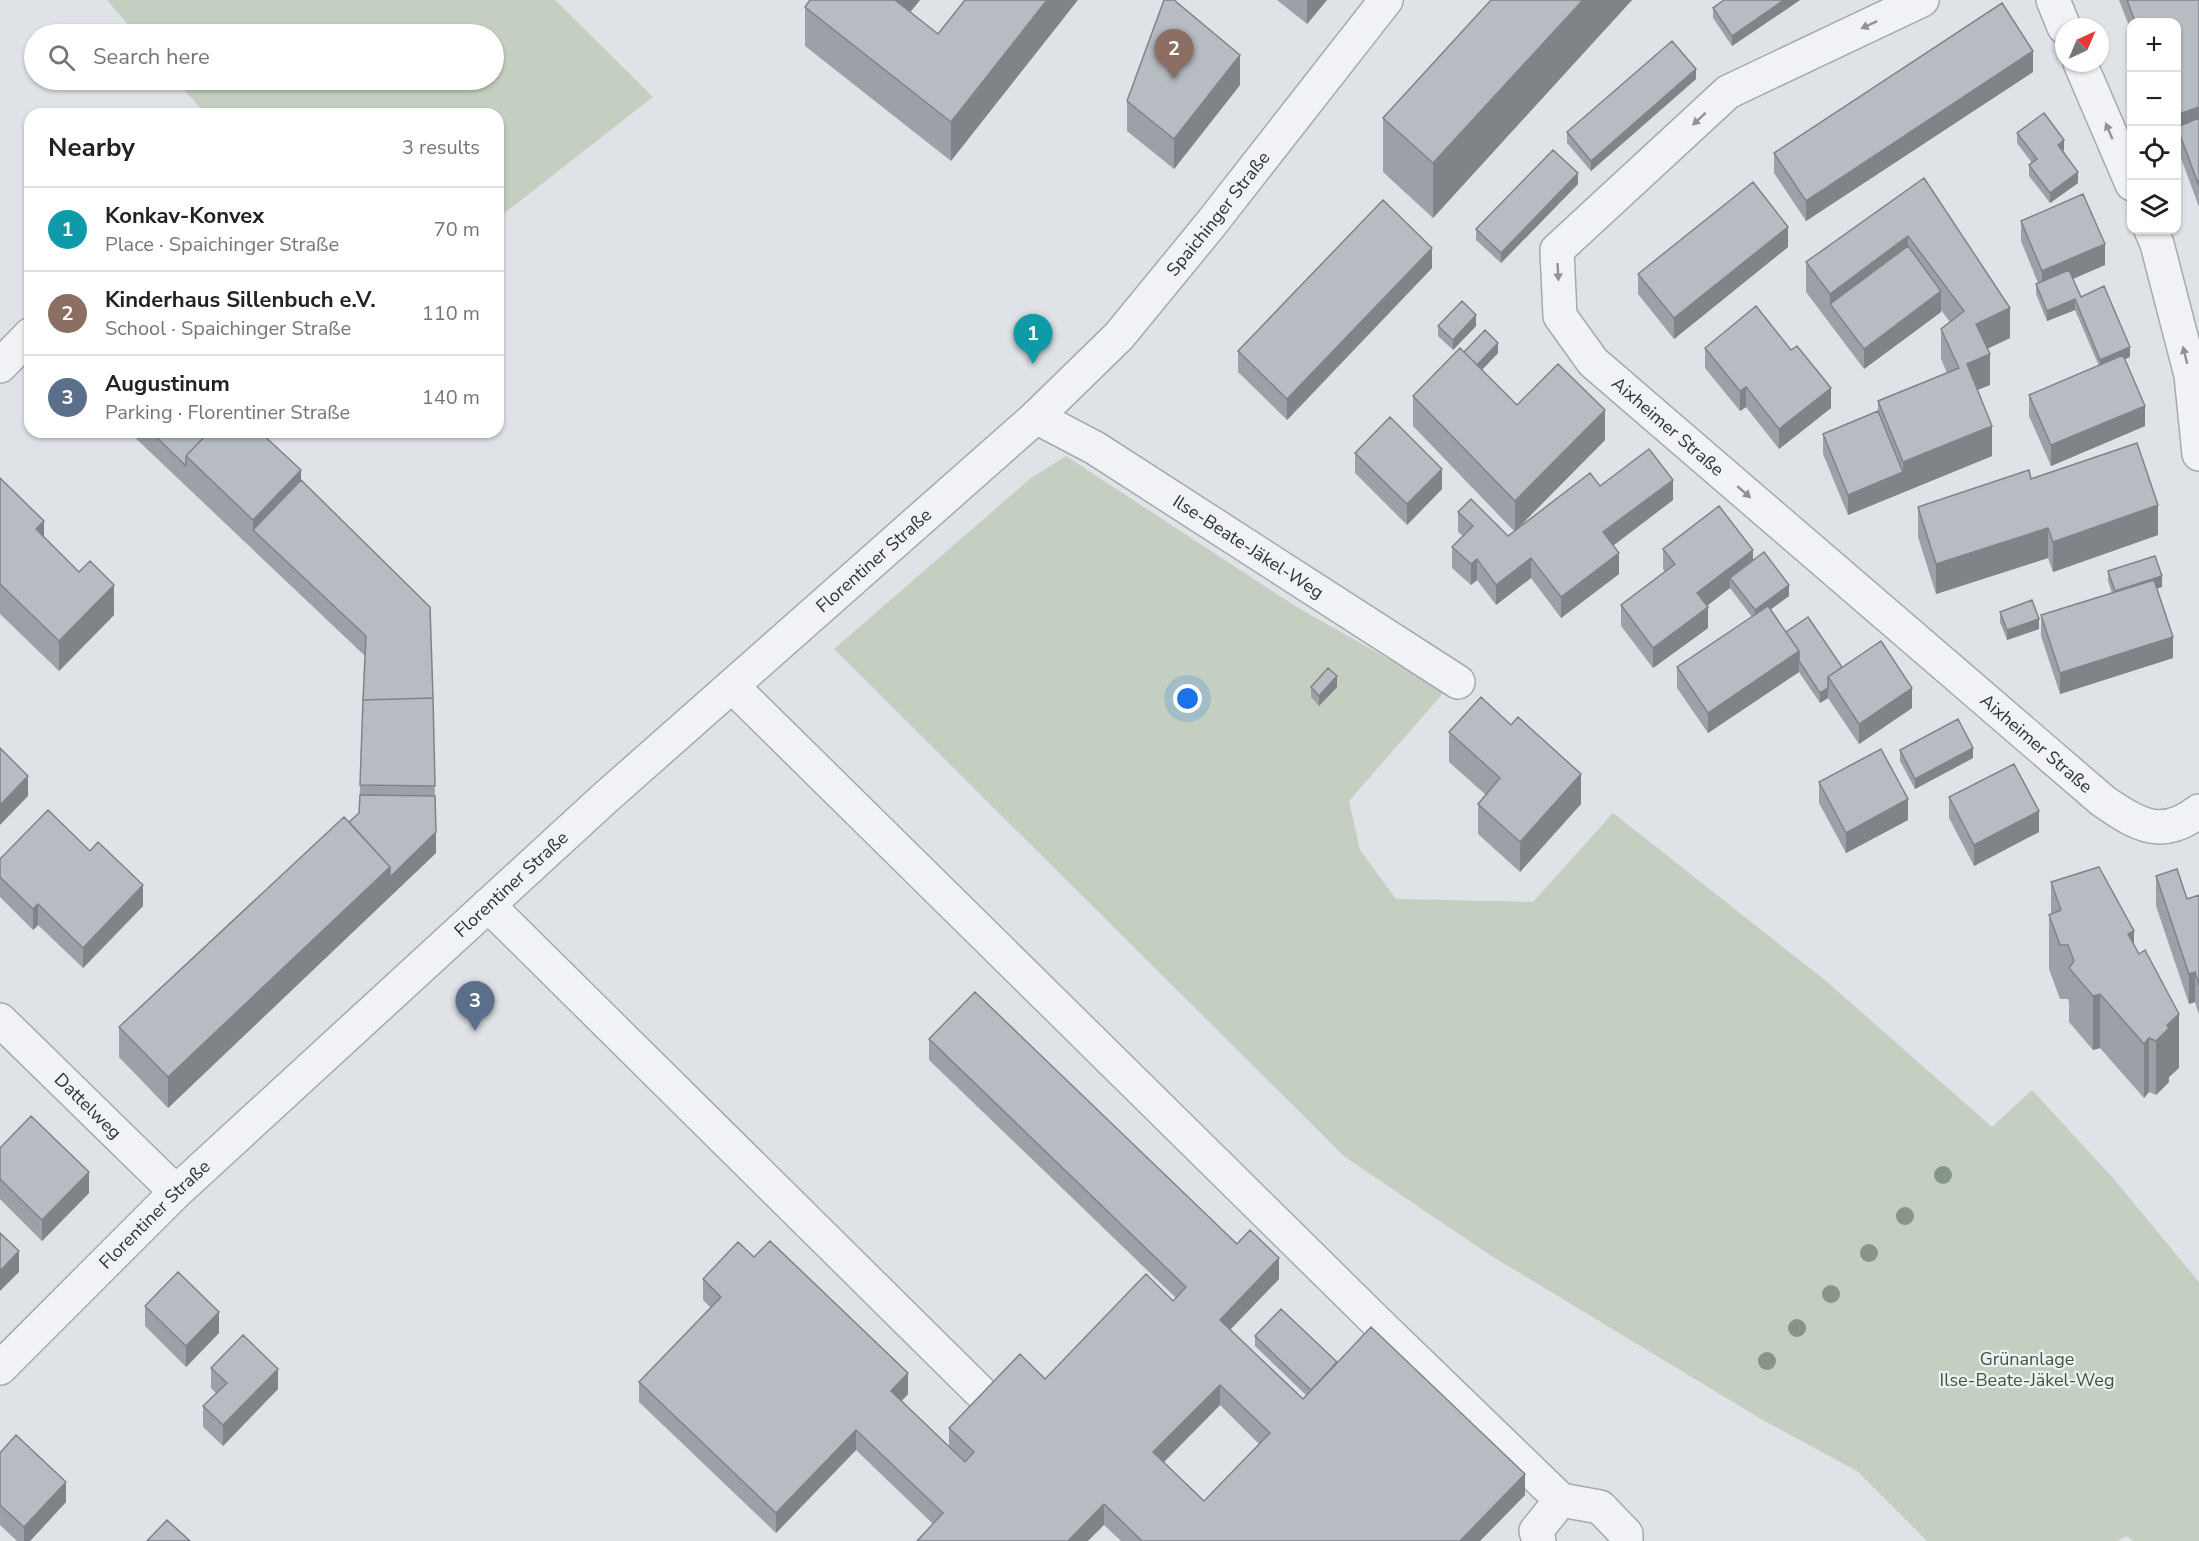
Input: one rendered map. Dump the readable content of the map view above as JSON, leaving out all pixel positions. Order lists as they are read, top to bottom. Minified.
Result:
{"streets":{"street":["Spaichinger Straße","Aixheimer Straße","Ilse-Beate-Jäkel-Weg","Florentiner Straße","Dattelweg"]},"crossings":[["Spaichinger Straße","Ilse-Beate-Jäkel-Weg"],["Spaichinger Straße","Florentiner Straße"],["Ilse-Beate-Jäkel-Weg","Florentiner Straße"],["Florentiner Straße","Dattelweg"]],"parks":["Grünanlage Ilse-Beate-Jäkel-Weg"],"north":"top right","page":{"map_buttons":["+","−"],"search":"Search here","pins":["2","1","3"],"heading":["Nearby","3 results"],"list":[{"mark":"1","name":"Konkav-Konvex","note":"Place · Spaichinger Straße","value":"70 m"},{"mark":"2","name":"Kinderhaus Sillenbuch e.V.","note":"School · Spaichinger Straße","value":"110 m"},{"mark":"3","name":"Augustinum","note":"Parking · Florentiner Straße","value":"140 m"}]}}
